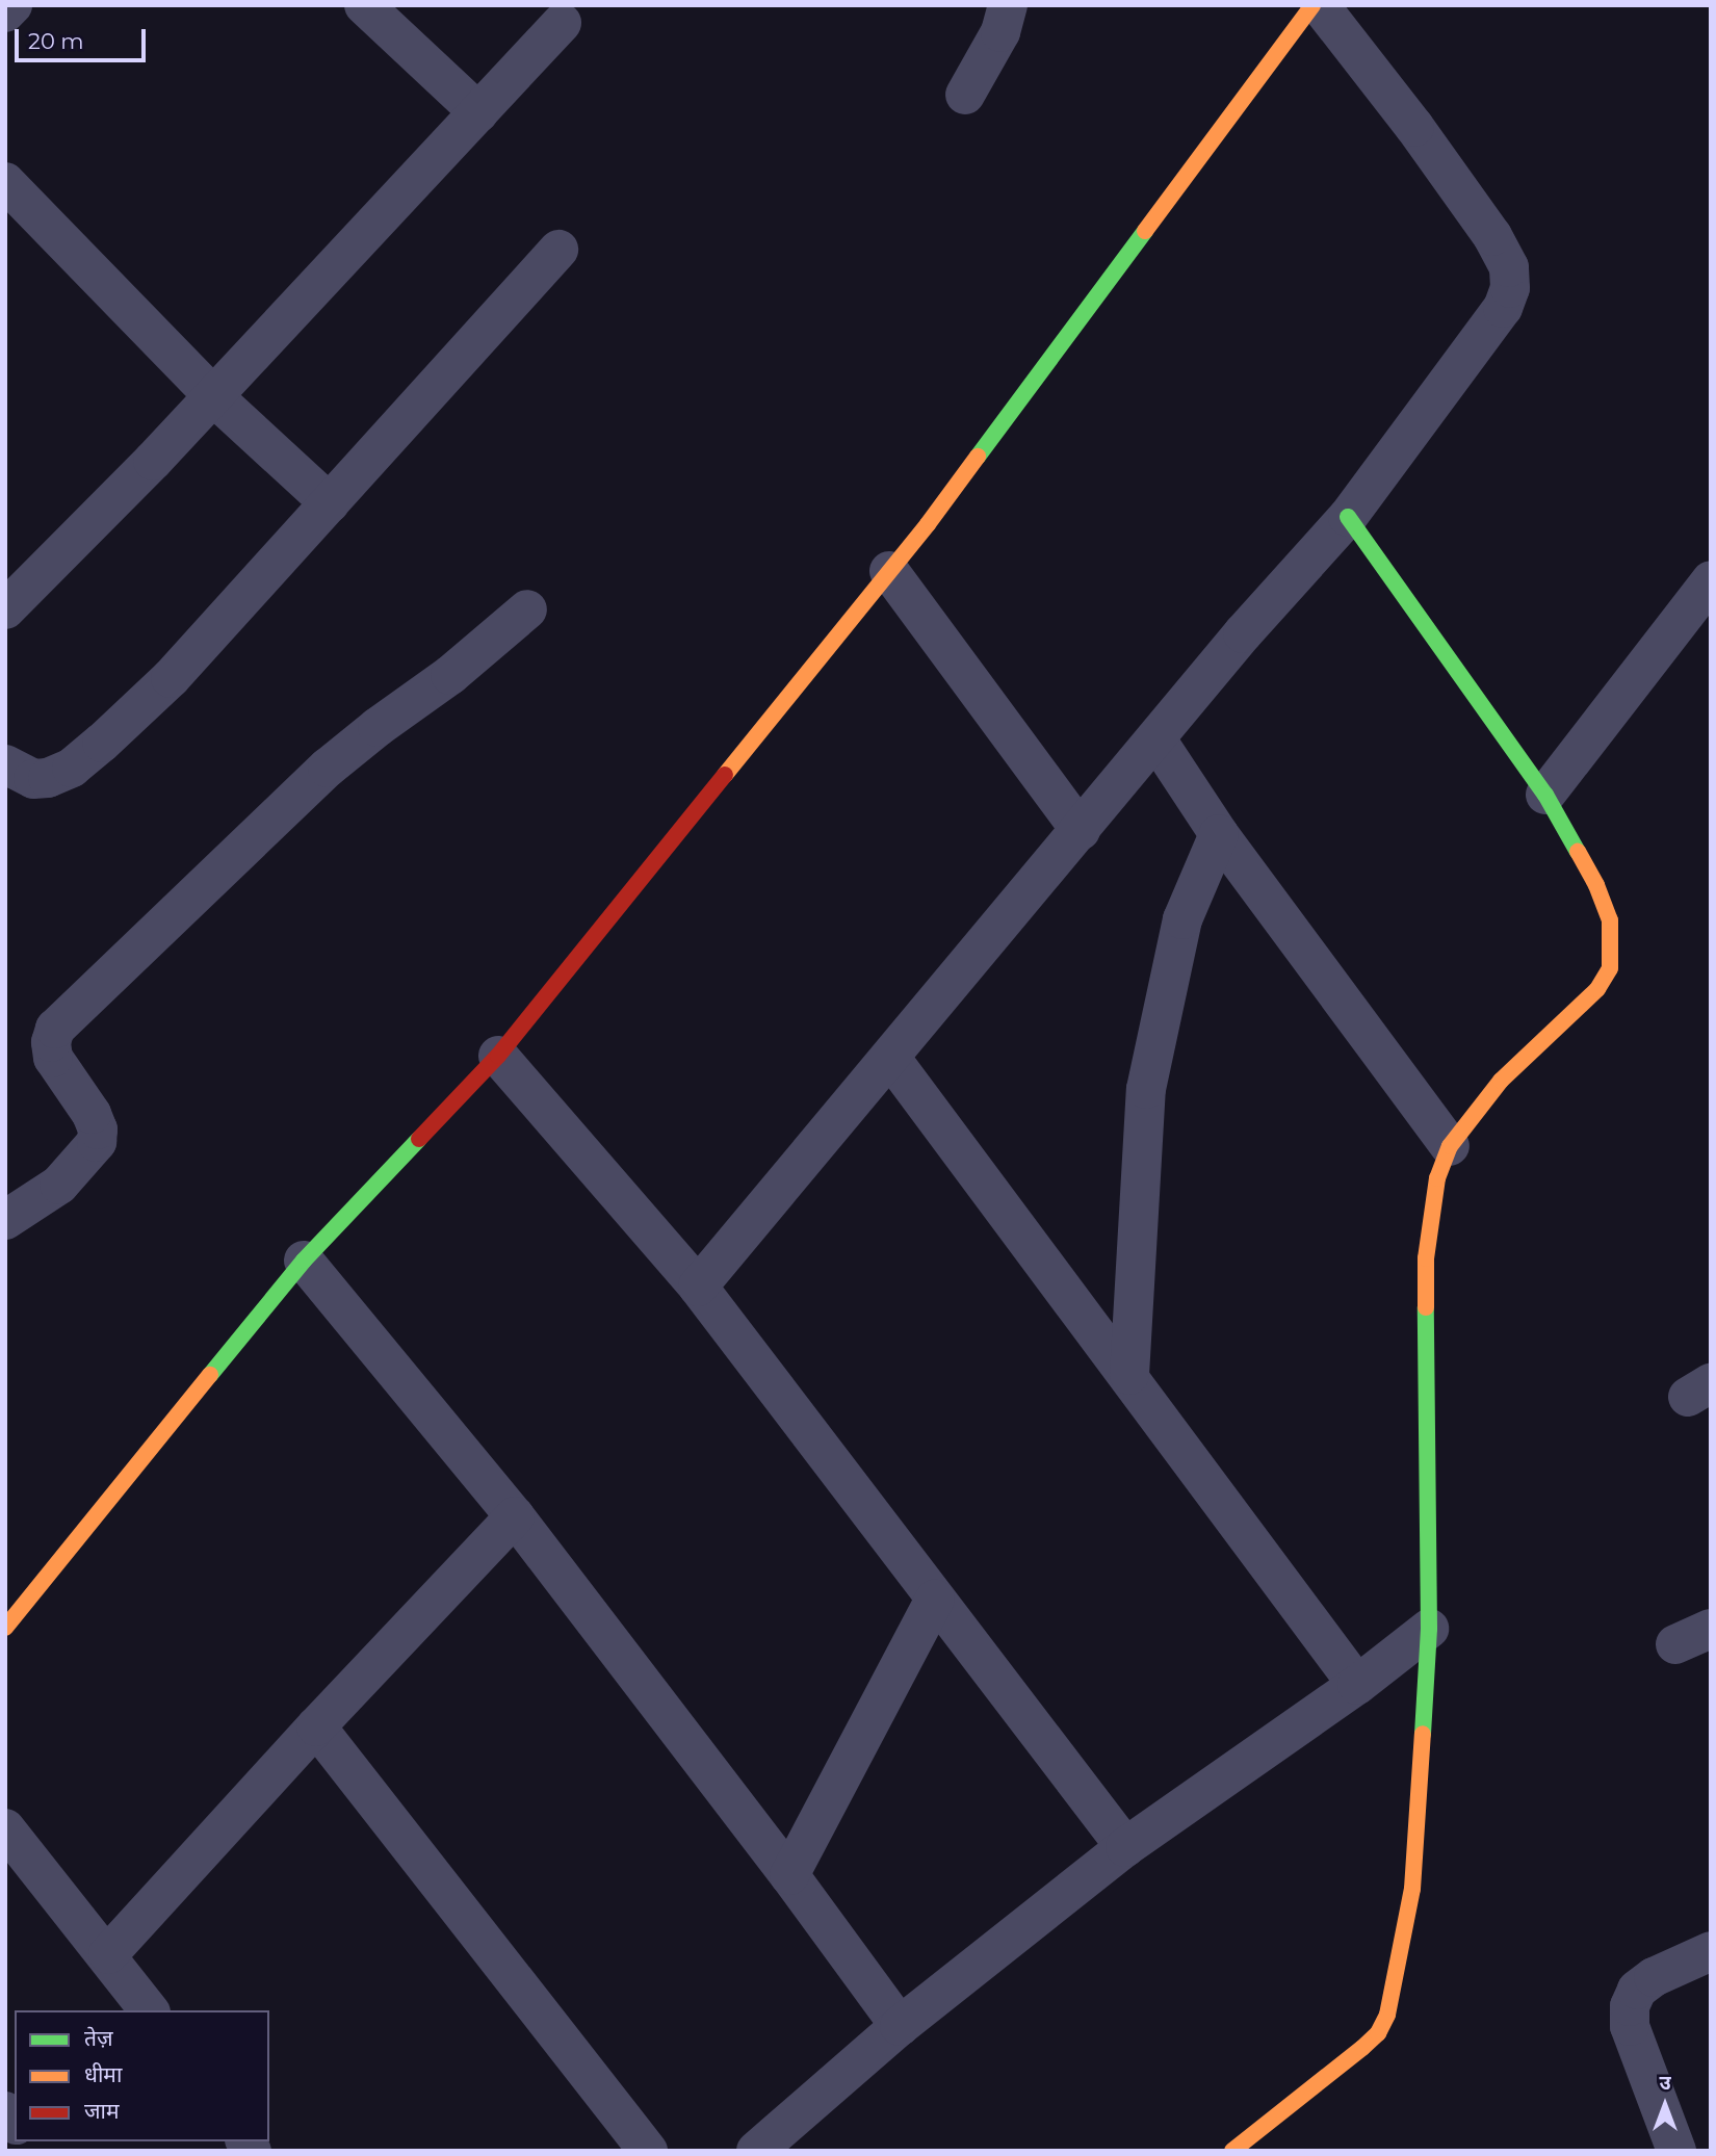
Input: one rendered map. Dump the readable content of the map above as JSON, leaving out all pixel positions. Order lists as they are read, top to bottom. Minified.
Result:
{"legend":["तेज़","धीमा","जाम"],"scale_bar":"20 m","north":"top"}
